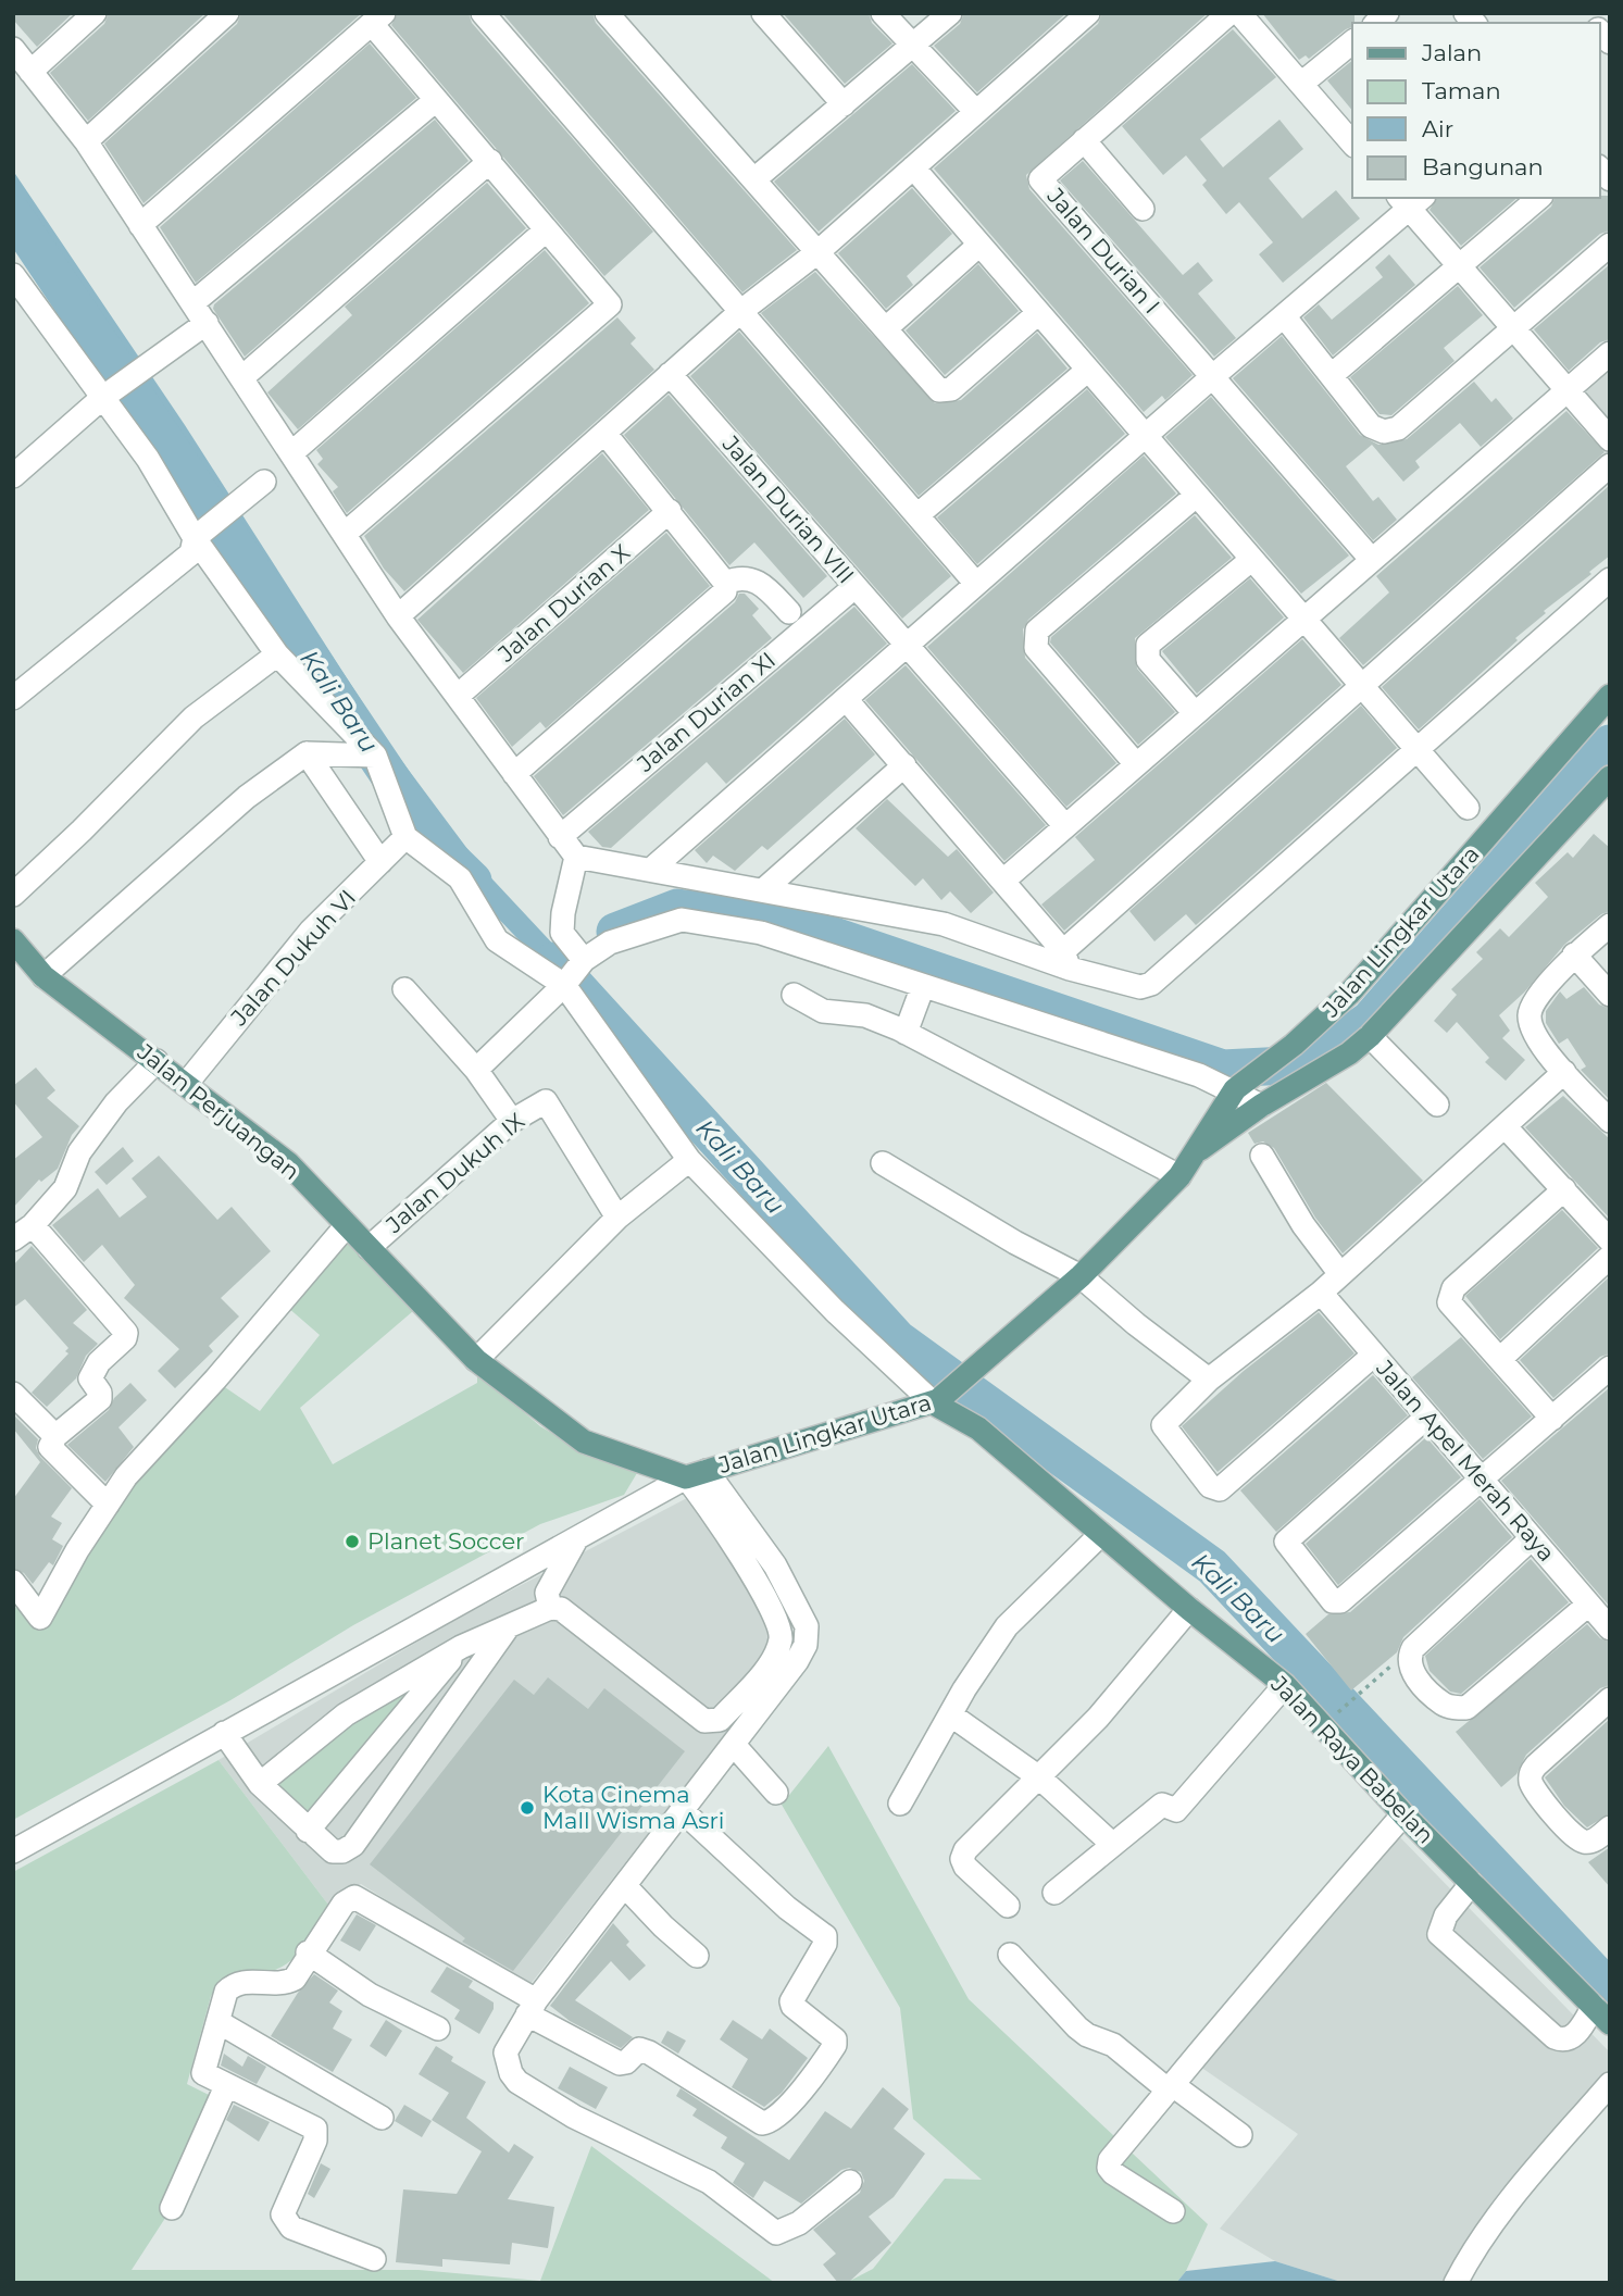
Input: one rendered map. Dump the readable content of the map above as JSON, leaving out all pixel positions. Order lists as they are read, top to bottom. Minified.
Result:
{"streets":{"main road":["Jalan Lingkar Utara","Jalan Perjuangan","Jalan Raya Babelan"],"street":["Jalan Durian I","Jalan Durian VIII","Jalan Durian X","Jalan Durian XI","Jalan Dukuh VI","Jalan Dukuh IX","Jalan Apel Merah Raya"]},"crossings":[["Jalan Durian VIII","Jalan Durian XI"],["Jalan Lingkar Utara","Jalan Perjuangan"],["Jalan Lingkar Utara","Jalan Raya Babelan"],["Jalan Dukuh VI","Jalan Perjuangan"],["Jalan Perjuangan","Jalan Dukuh IX"]],"water":["Kali Baru"],"places":["Planet Soccer","Kota Cinema Mall Wisma Asri"],"legend":["Jalan","Taman","Air","Bangunan"]}
